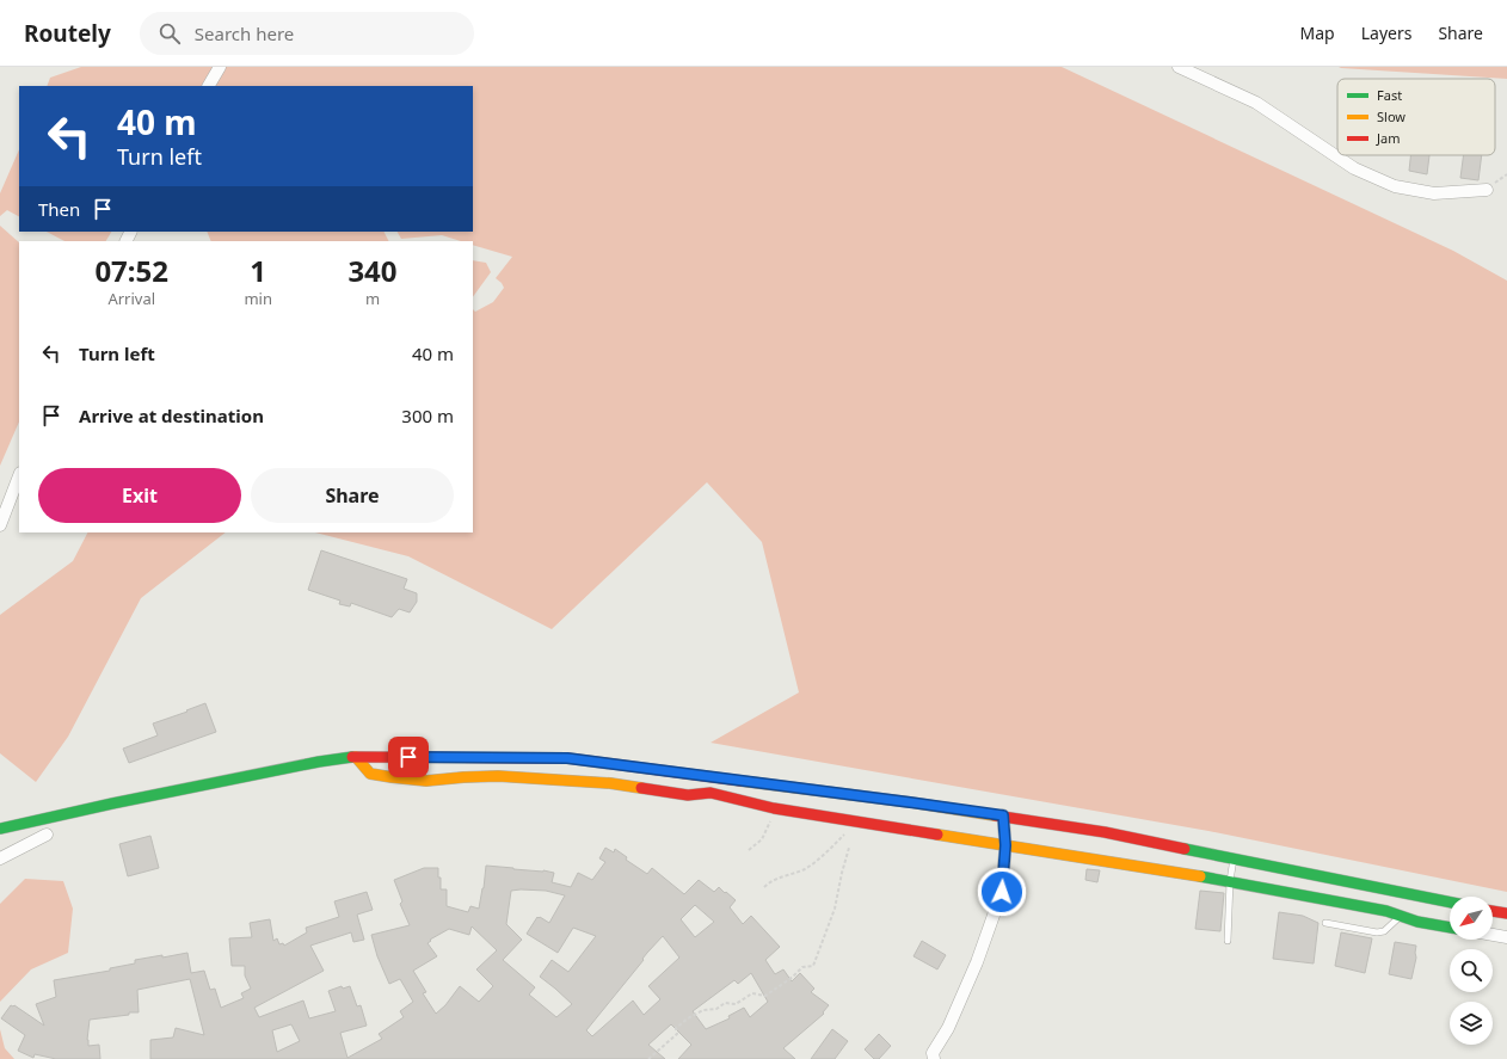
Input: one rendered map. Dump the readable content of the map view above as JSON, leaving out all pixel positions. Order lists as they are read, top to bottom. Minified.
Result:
{"legend":["Fast","Slow","Jam"],"north":"bottom left","page":{"header":"Routely","search":"Search here","nav":["Map","Layers","Share"],"turn":["40 m","Turn left"],"then":"Then","eta":["07:52","Arrival","1","min","340","m"],"list":[{"name":"Turn left","value":"40 m"},{"name":"Arrive at destination","value":"300 m"}],"buttons":["Exit","Share"]}}
